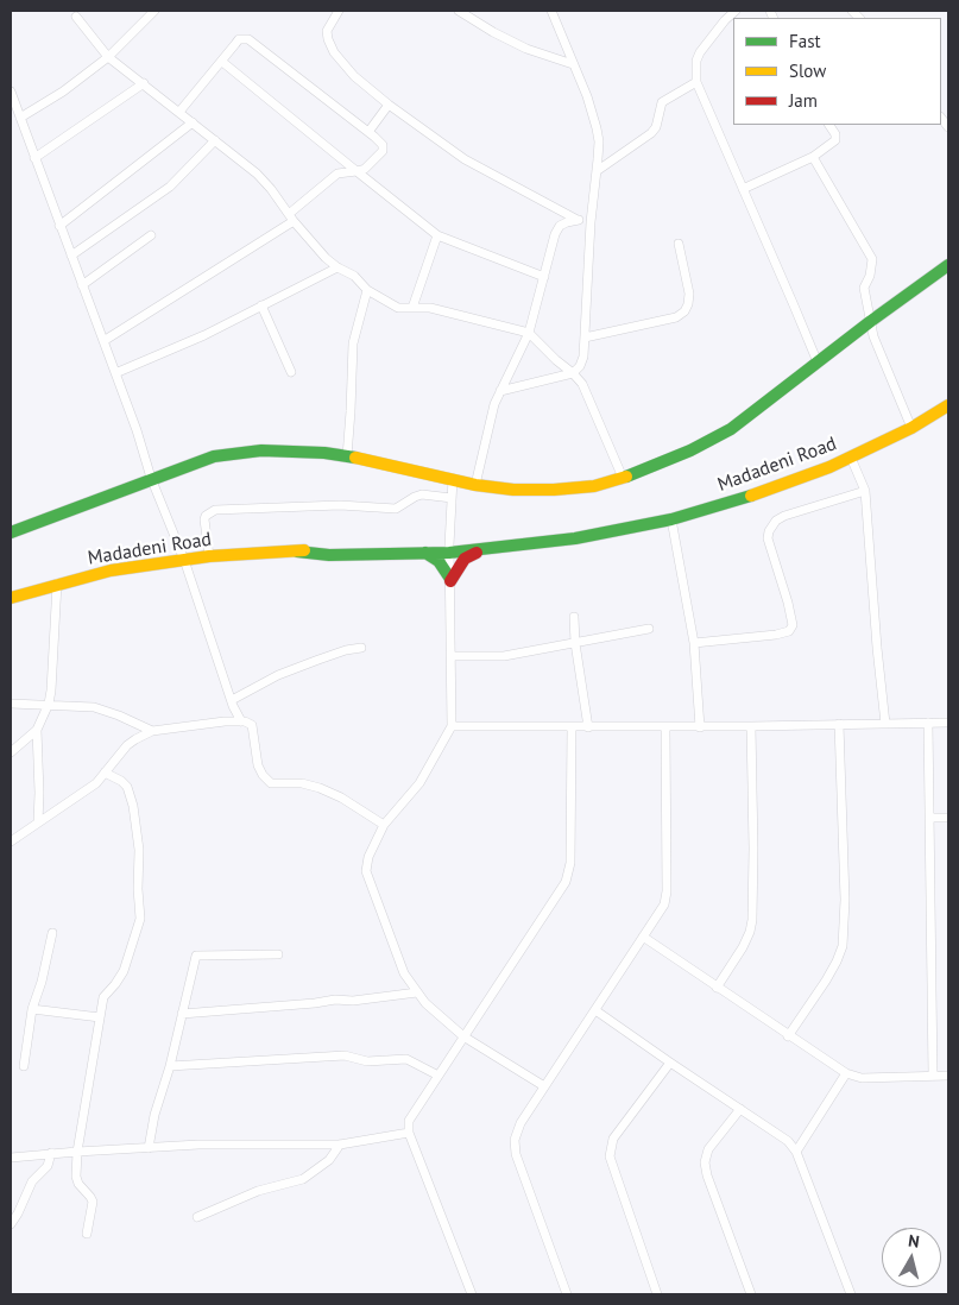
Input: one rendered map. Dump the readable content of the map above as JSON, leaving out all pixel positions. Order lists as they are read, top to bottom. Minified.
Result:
{"streets":{"street":["Madadeni Road"]},"legend":["Fast","Slow","Jam"],"north":"top"}
